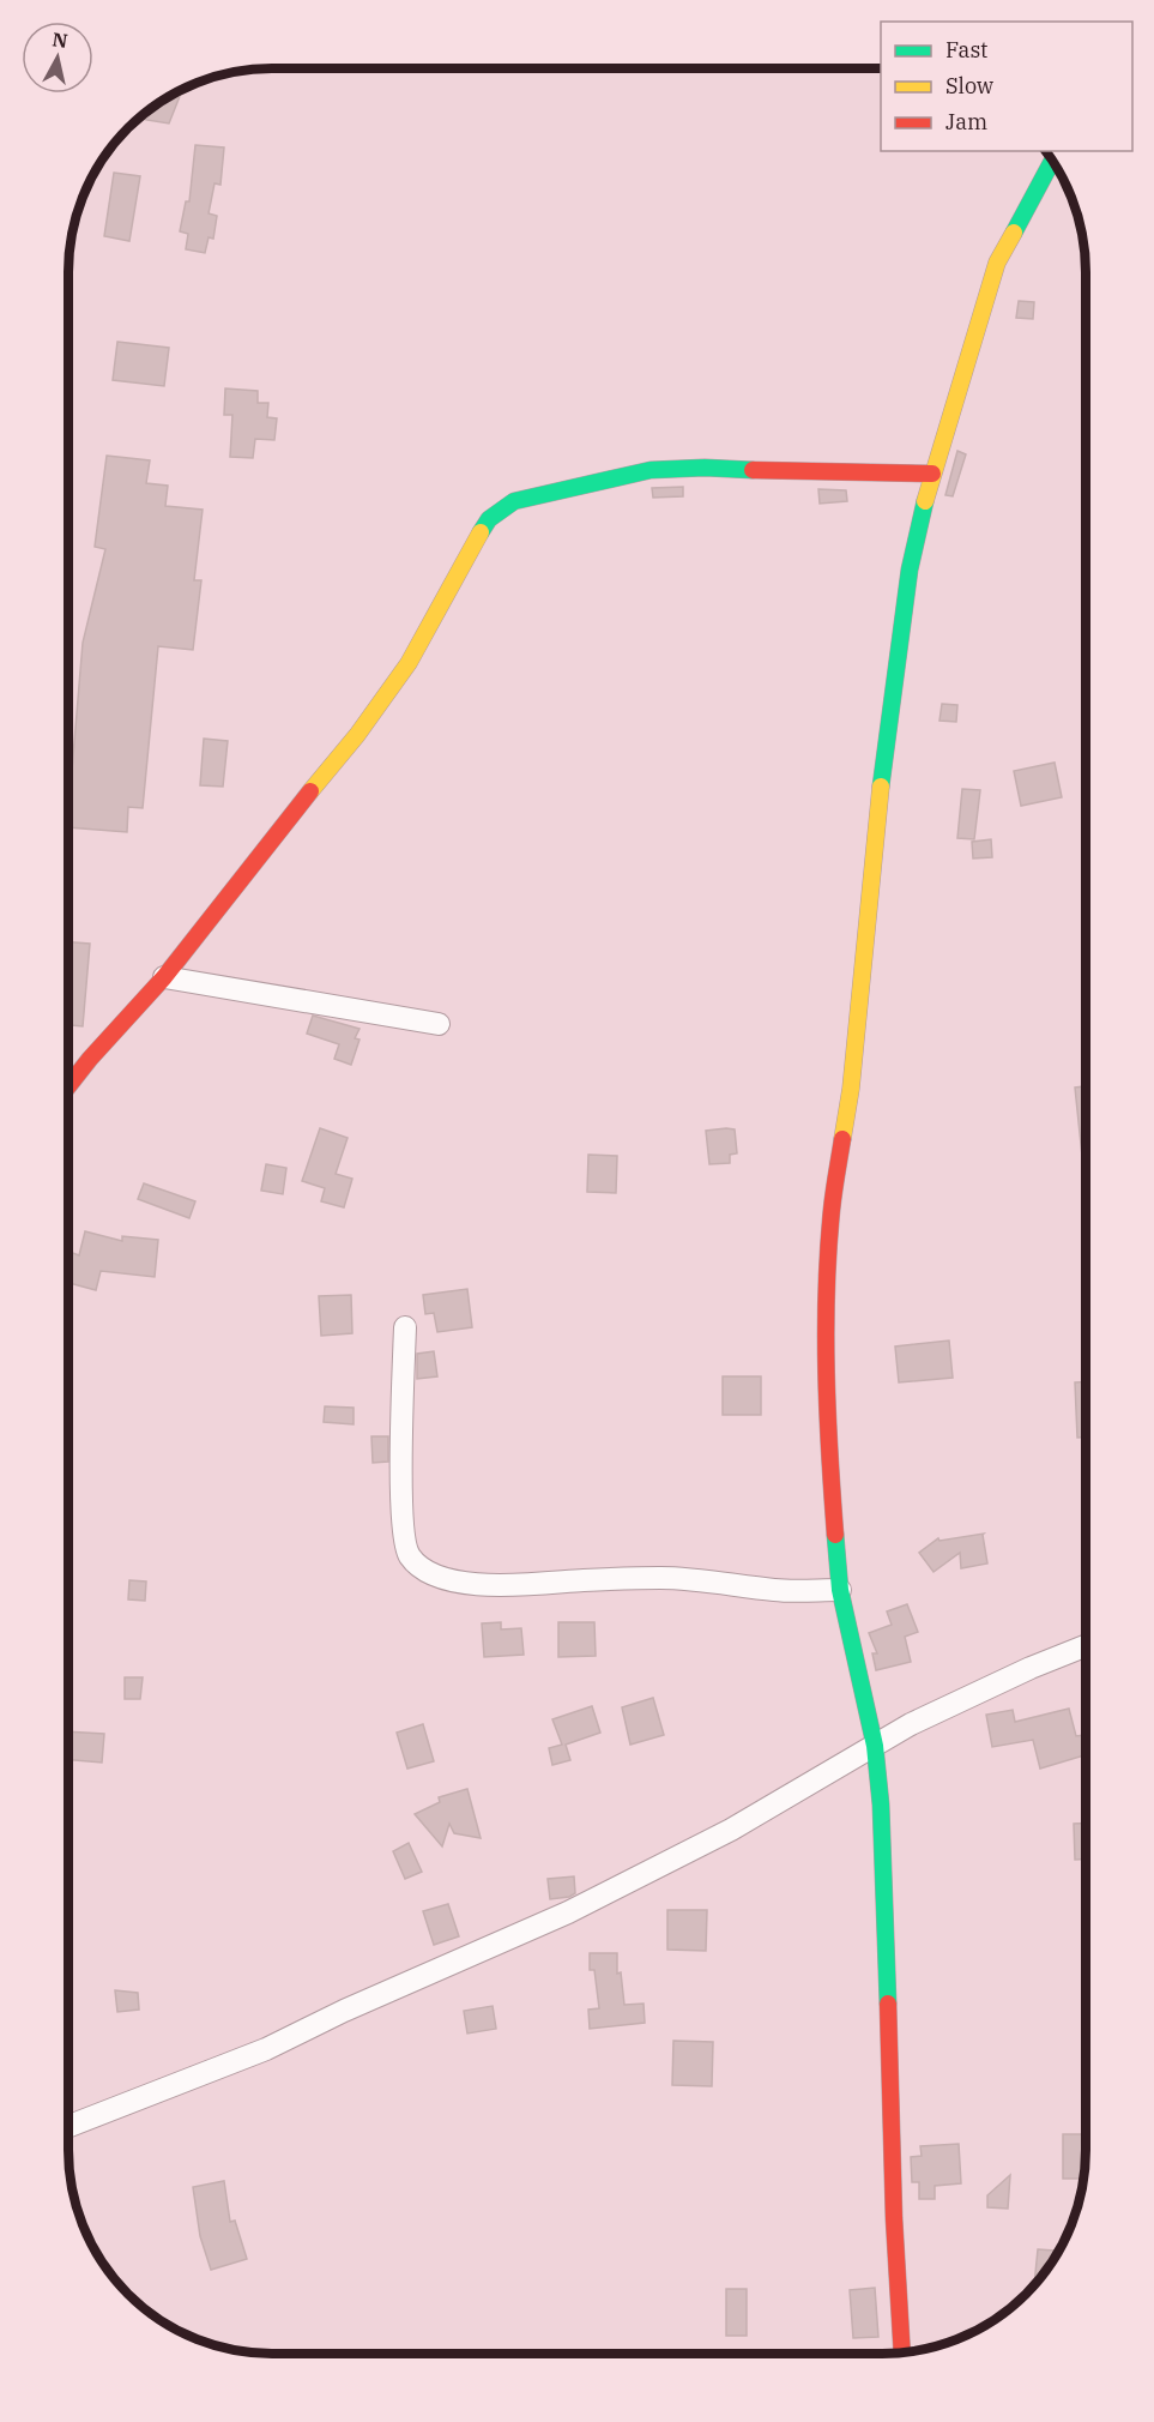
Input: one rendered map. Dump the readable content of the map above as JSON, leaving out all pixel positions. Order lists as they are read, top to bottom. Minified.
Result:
{"legend":["Fast","Slow","Jam"],"north":"top"}
